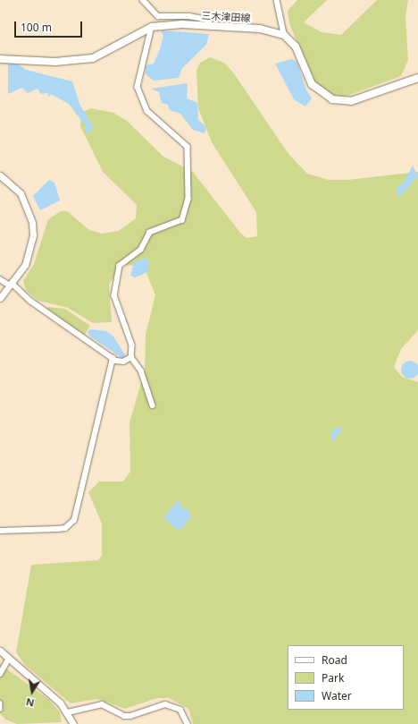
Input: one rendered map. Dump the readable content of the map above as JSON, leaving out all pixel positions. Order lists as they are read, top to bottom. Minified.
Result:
{"streets":{"main road":["三木津田線"]},"legend":["Road","Park","Water"],"scale_bar":"100 m","north":"bottom"}
